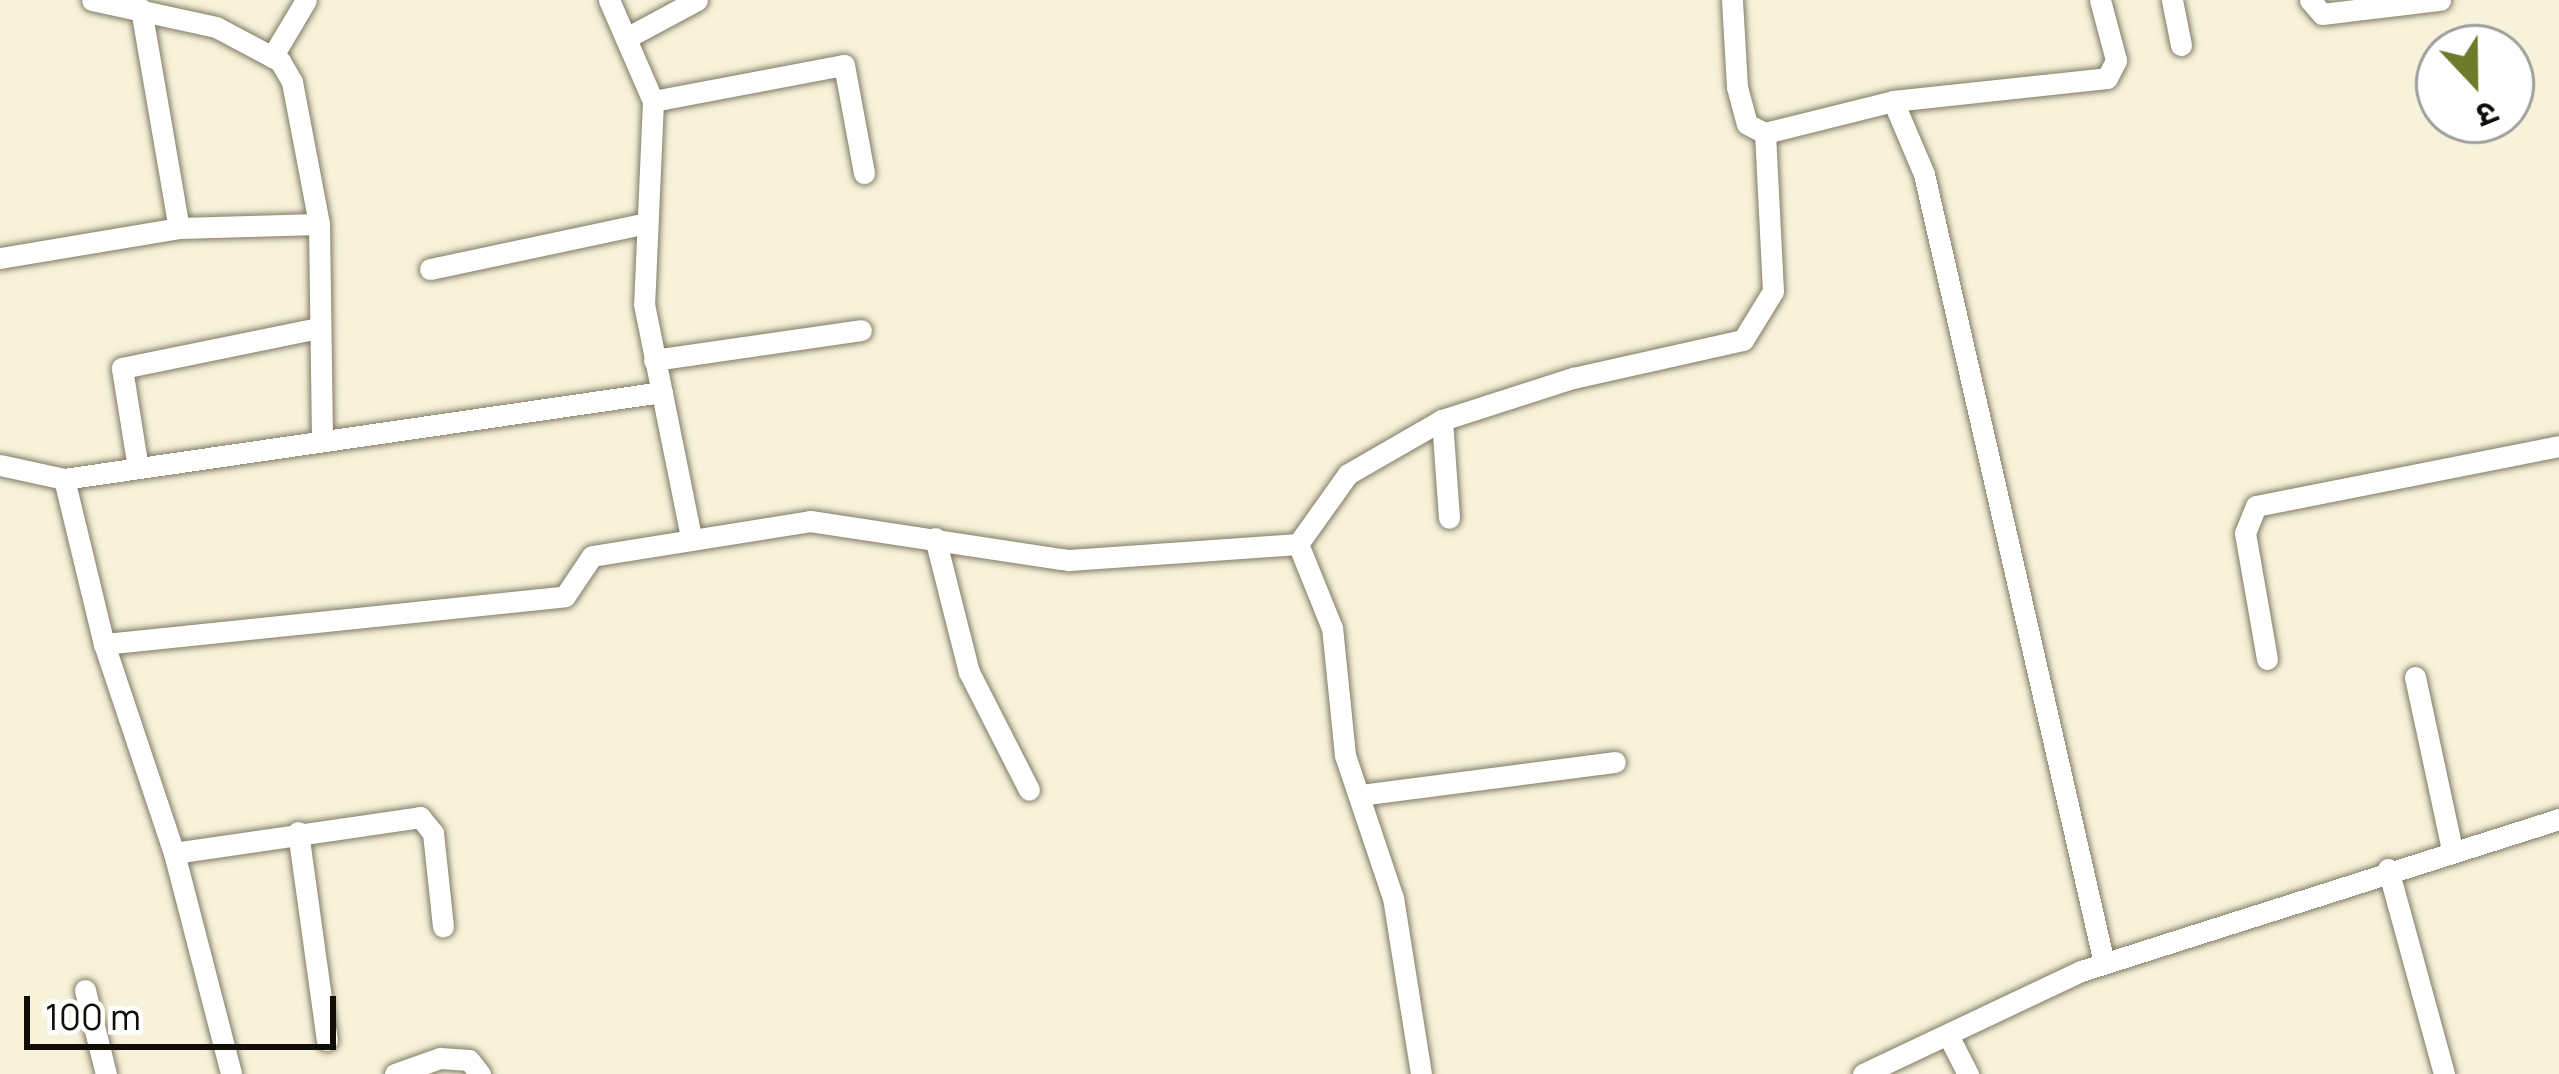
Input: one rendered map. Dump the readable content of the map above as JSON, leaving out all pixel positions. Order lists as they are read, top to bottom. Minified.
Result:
{"scale_bar":"100 m","north":"bottom"}
